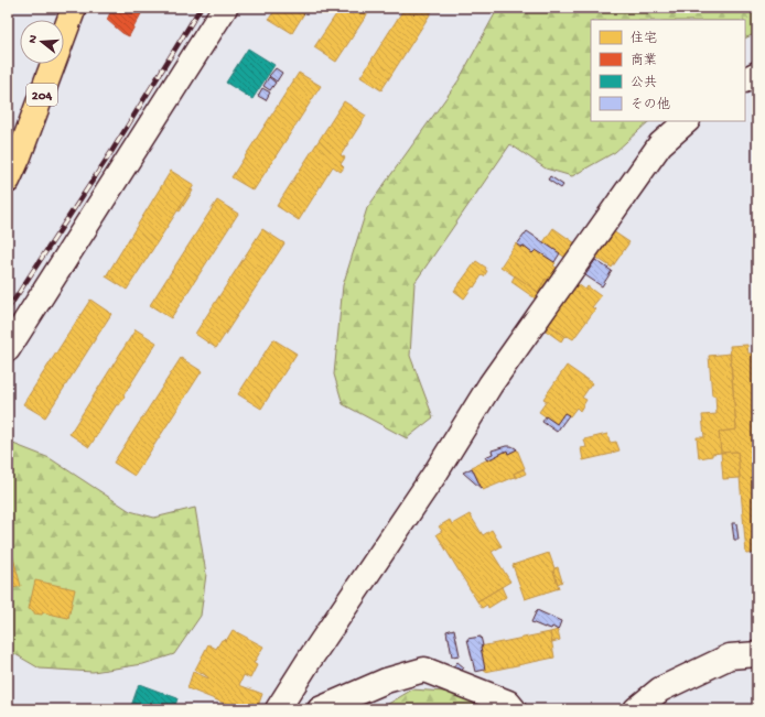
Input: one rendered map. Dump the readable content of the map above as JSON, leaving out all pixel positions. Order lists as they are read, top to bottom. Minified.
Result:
{"streets":{"highway":["204"]},"legend":["住宅","商業","公共","その他"],"north":"left"}
